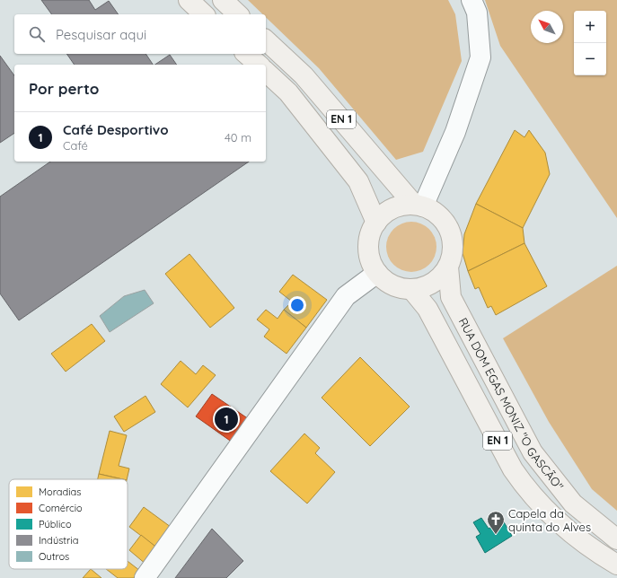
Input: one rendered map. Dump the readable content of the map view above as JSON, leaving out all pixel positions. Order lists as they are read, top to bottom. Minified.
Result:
{"streets":{"main road":["EN 1","RUA DOM EGAS MONIZ \"O GASCÃO\""]},"crossings":[["EN 1","RUA DOM EGAS MONIZ \"O GASCÃO\""]],"places":{"church":["Capela da quinta do Alves"]},"legend":["Moradias","Comércio","Público","Indústria","Outros"],"north":"top left","page":{"map_buttons":["+","−"],"search":"Pesquisar aqui","heading":"Por perto","list":[{"mark":"1","name":"Café Desportivo","note":"Café","value":"40 m"}],"pins":"1"}}
